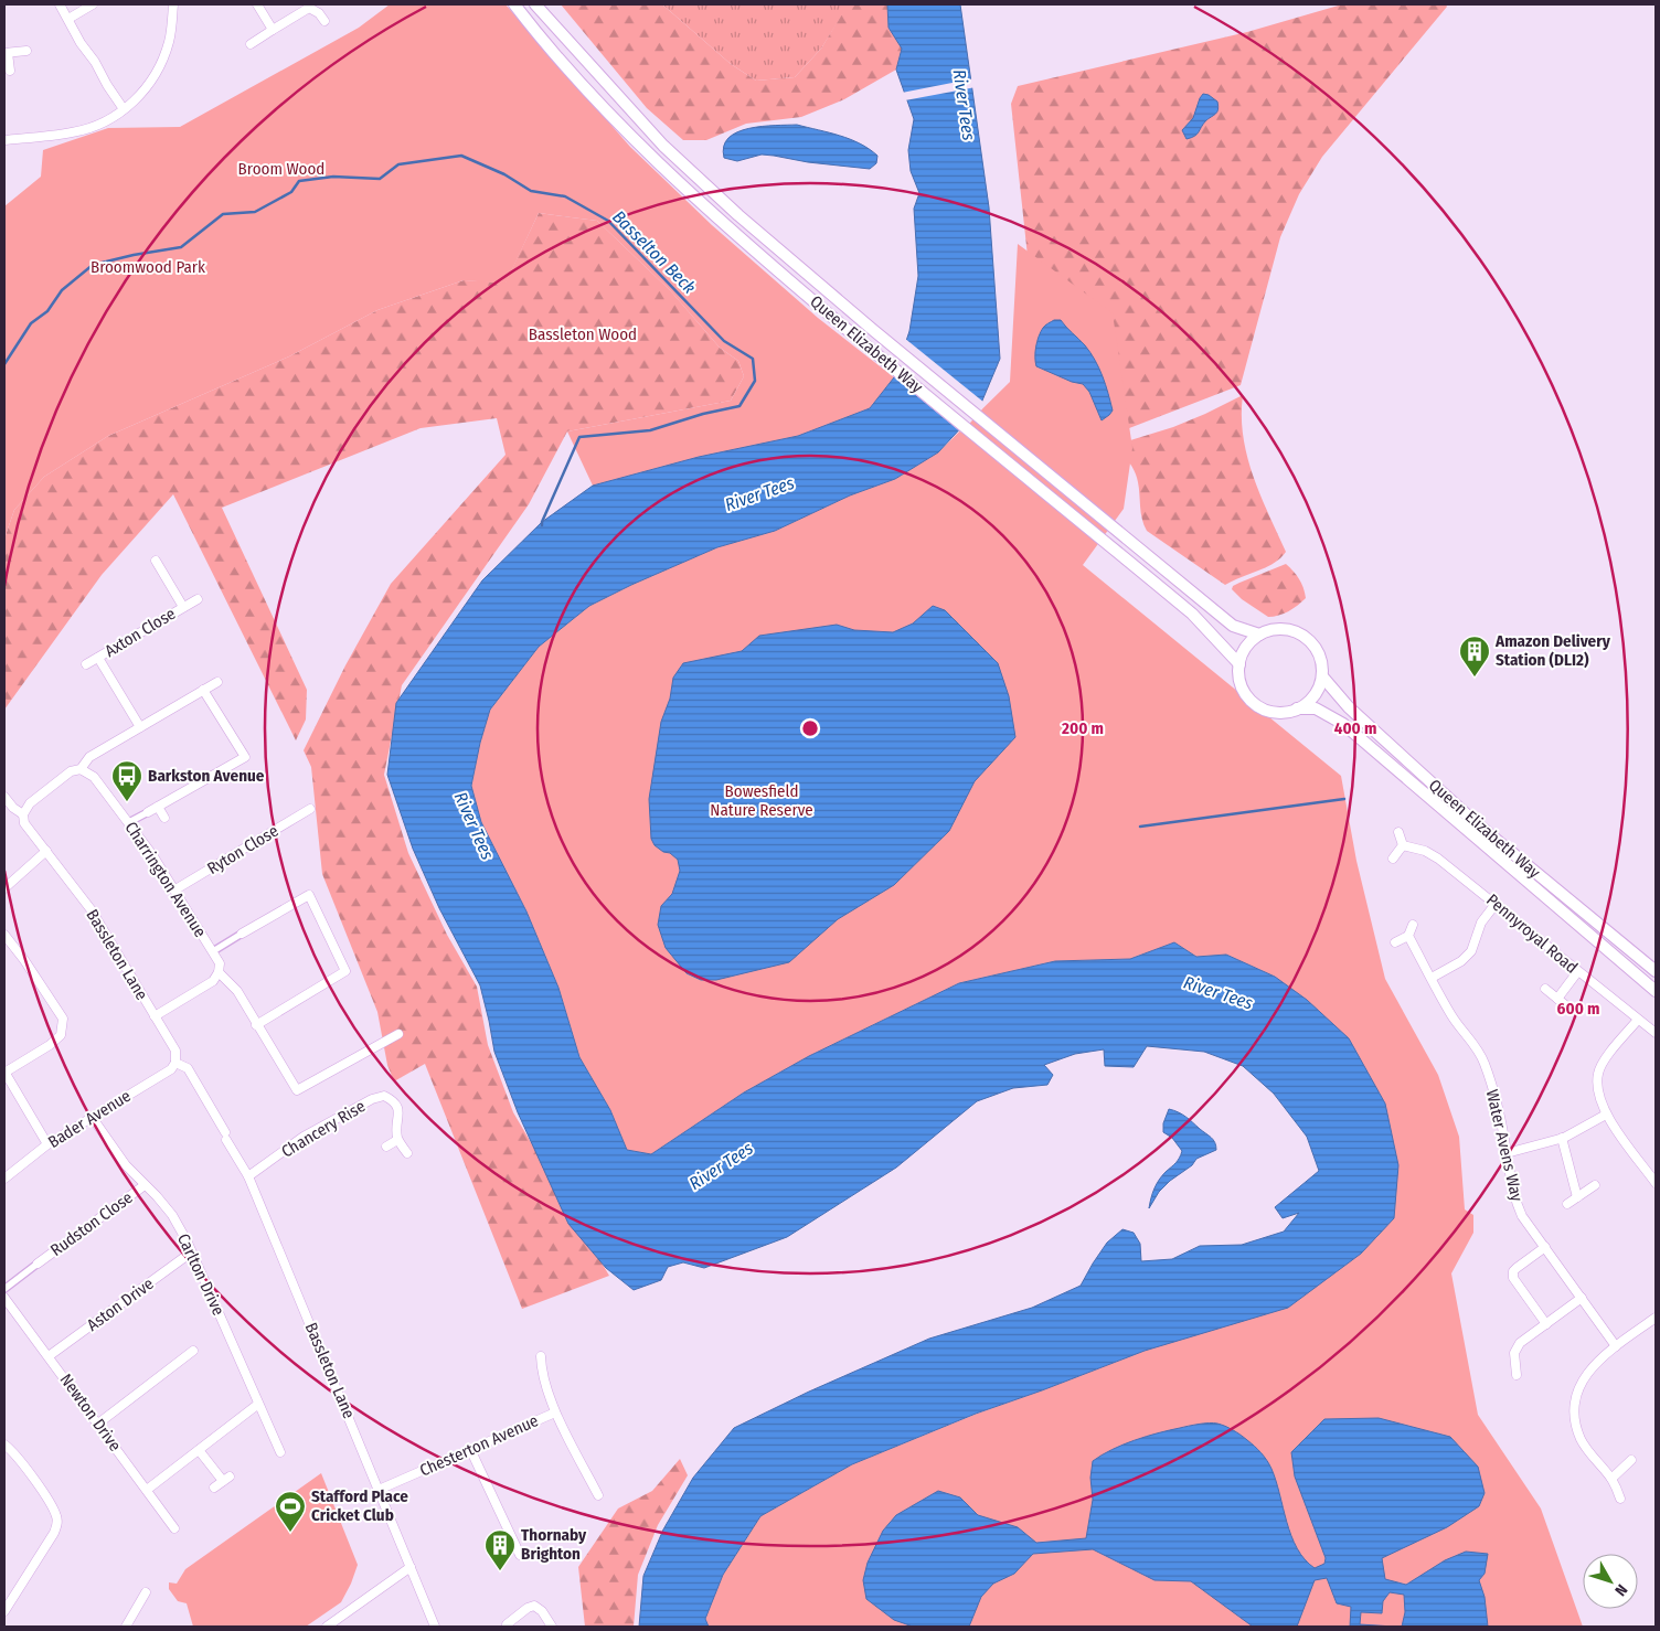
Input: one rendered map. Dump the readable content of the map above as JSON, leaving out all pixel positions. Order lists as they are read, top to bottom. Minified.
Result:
{"streets":{"street":["Queen Elizabeth Way","Axton Close","Ryton Close","Charrington Avenue","Pennyroyal Road","Bassleton Lane","Bader Avenue","Chancery Rise","Water Avens Way","Rudston Close","Carlton Drive","Aston Drive","Newton Drive","Chesterton Avenue"]},"crossings":[["Ryton Close","Charrington Avenue"],["Bassleton Lane","Bader Avenue"],["Bassleton Lane","Chancery Rise"],["Bassleton Lane","Chesterton Avenue"],["Bader Avenue","Carlton Drive"],["Rudston Close","Carlton Drive"],["Carlton Drive","Aston Drive"],["Aston Drive","Newton Drive"]],"water":["River Tees","Basselton Beck"],"parks":["Broom Wood","Broomwood Park","Bassleton Wood","Bowesfield Nature Reserve"],"places":{"building":["Amazon Delivery Station (DLI2)","Thornaby Brighton"],"bus stop":["Barkston Avenue"],"sports":["Stafford Place Cricket Club"]},"north":"bottom right","rings":["200 m","400 m","600 m"]}
